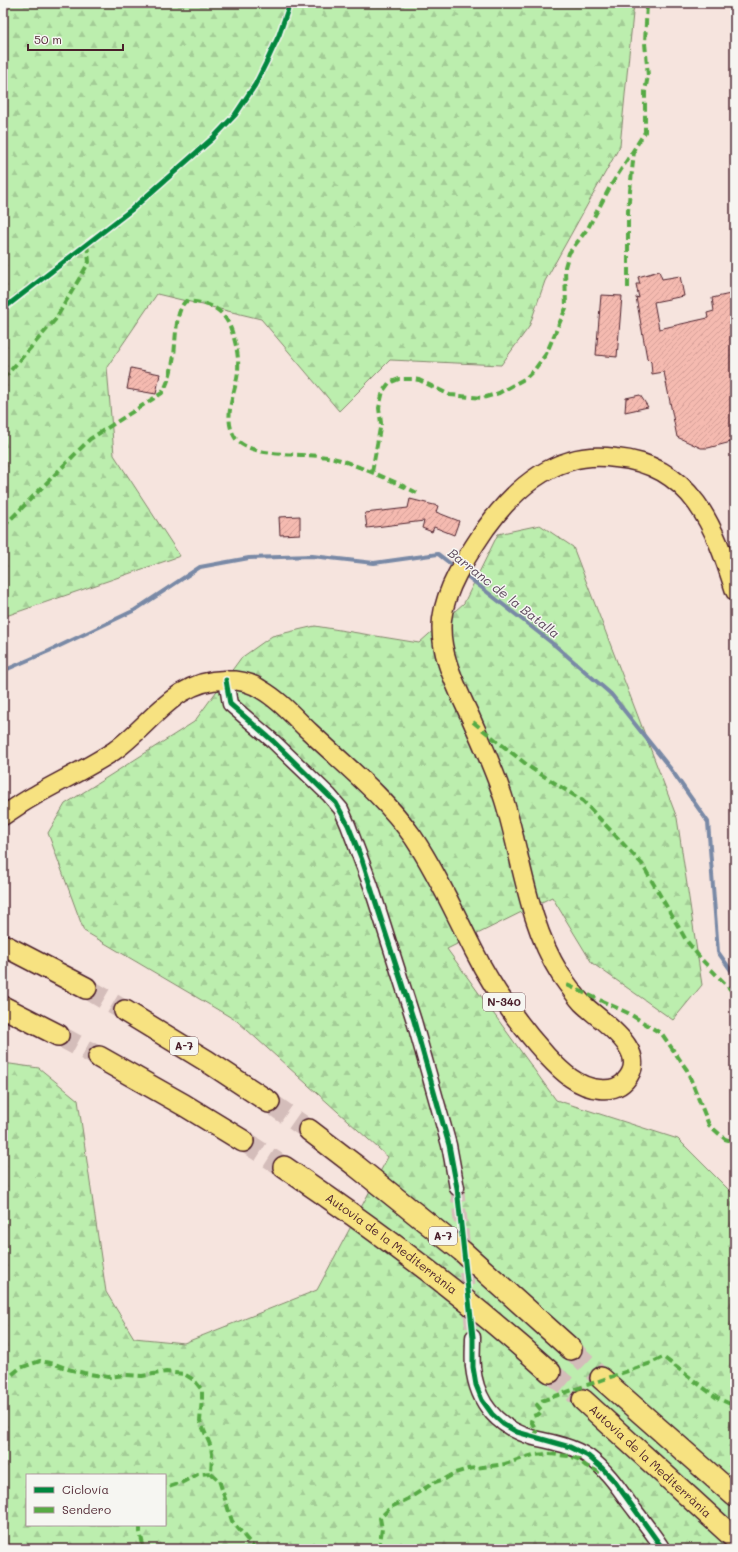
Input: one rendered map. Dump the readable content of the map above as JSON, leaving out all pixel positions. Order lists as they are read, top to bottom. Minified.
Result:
{"streets":{"highway":["A-7","Autovia de la Mediterrània"],"main road":["N-340"]},"water":["Barranc de la Batalla"],"legend":["Ciclovía","Sendero"],"scale_bar":"50 m"}
